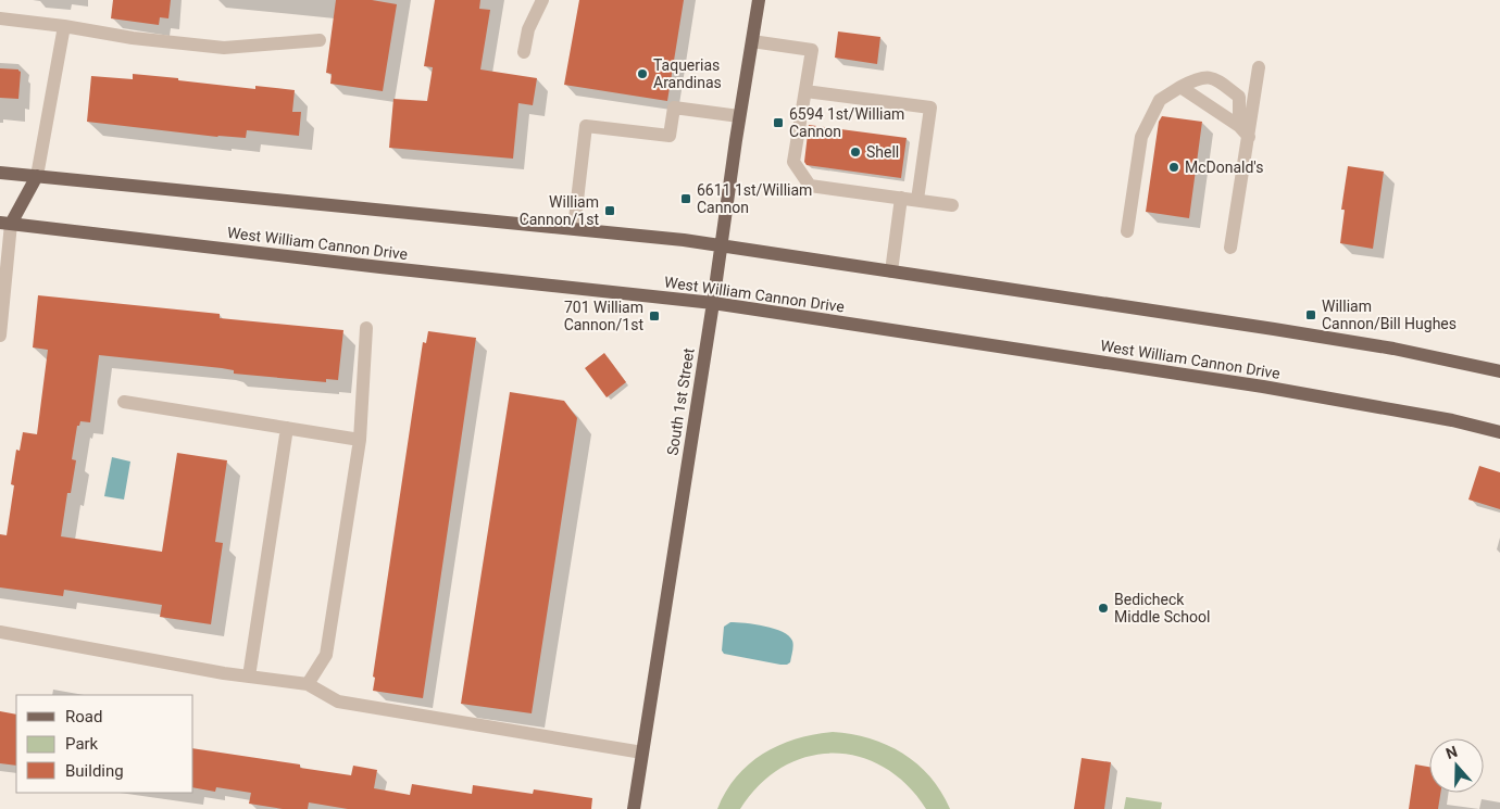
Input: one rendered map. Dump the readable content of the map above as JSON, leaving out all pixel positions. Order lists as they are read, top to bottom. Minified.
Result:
{"streets":{"main road":["West William Cannon Drive","South 1st Street"]},"crossings":[["West William Cannon Drive","South 1st Street"]],"places":{"other":["Taquerias Arandinas","Shell","McDonald's","Bedicheck Middle School"],"transit":["6594 1st/William Cannon","6611 1st/William Cannon","William Cannon/1st","William Cannon/Bill Hughes","701 William Cannon/1st"]},"legend":["Road","Park","Building"],"north":"top"}
